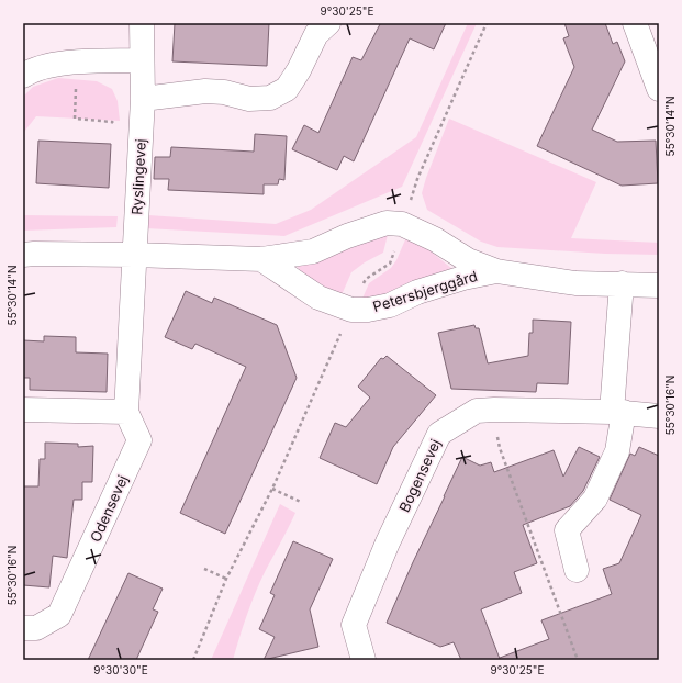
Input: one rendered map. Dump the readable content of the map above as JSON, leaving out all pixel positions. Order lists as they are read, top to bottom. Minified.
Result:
{"streets":{"street":["Ryslingevej","Petersbjerggård","Bogensevej","Odensevej"]},"crossings":[["Ryslingevej","Petersbjerggård"],["Ryslingevej","Odensevej"],["Petersbjerggård","Odensevej"]],"coordinates":["9°30'25\"E","55°30'14\"N","55°30'16\"N","9°30'30\"E"]}
